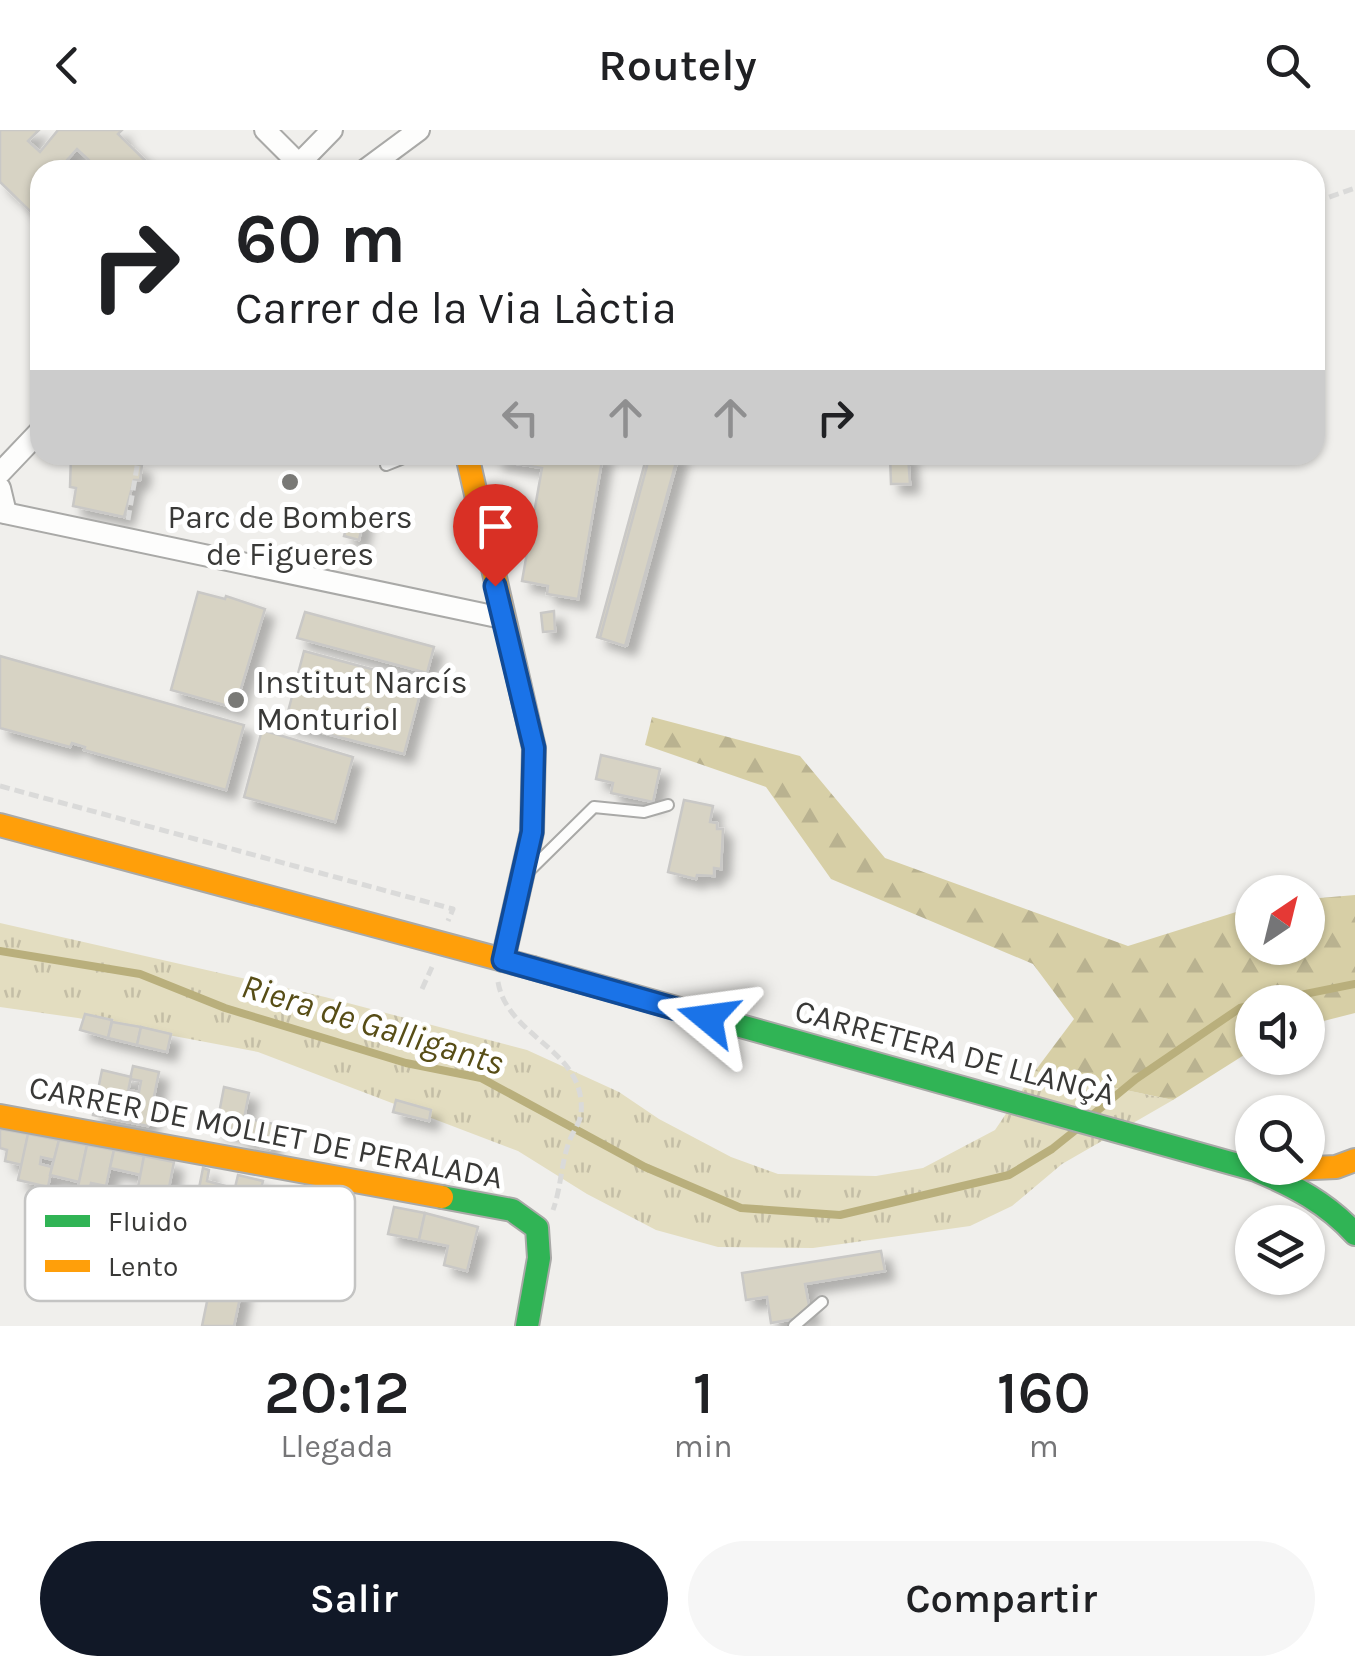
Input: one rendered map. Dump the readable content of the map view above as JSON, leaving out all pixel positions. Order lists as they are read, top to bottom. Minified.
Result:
{"streets":{"street":["CARRETERA DE LLANÇÀ","CARRER DE MOLLET DE PERALADA"]},"water":["Riera de Galligants"],"places":["Parc de Bombers de Figueres","Institut Narcís Monturiol"],"legend":["Fluido","Lento"],"north":"top right","page":{"header":"Routely","turn":["60 m","Carrer de la Via Làctia"],"eta":["20:12","Llegada","1","min","160","m"],"buttons":["Salir","Compartir"]}}
